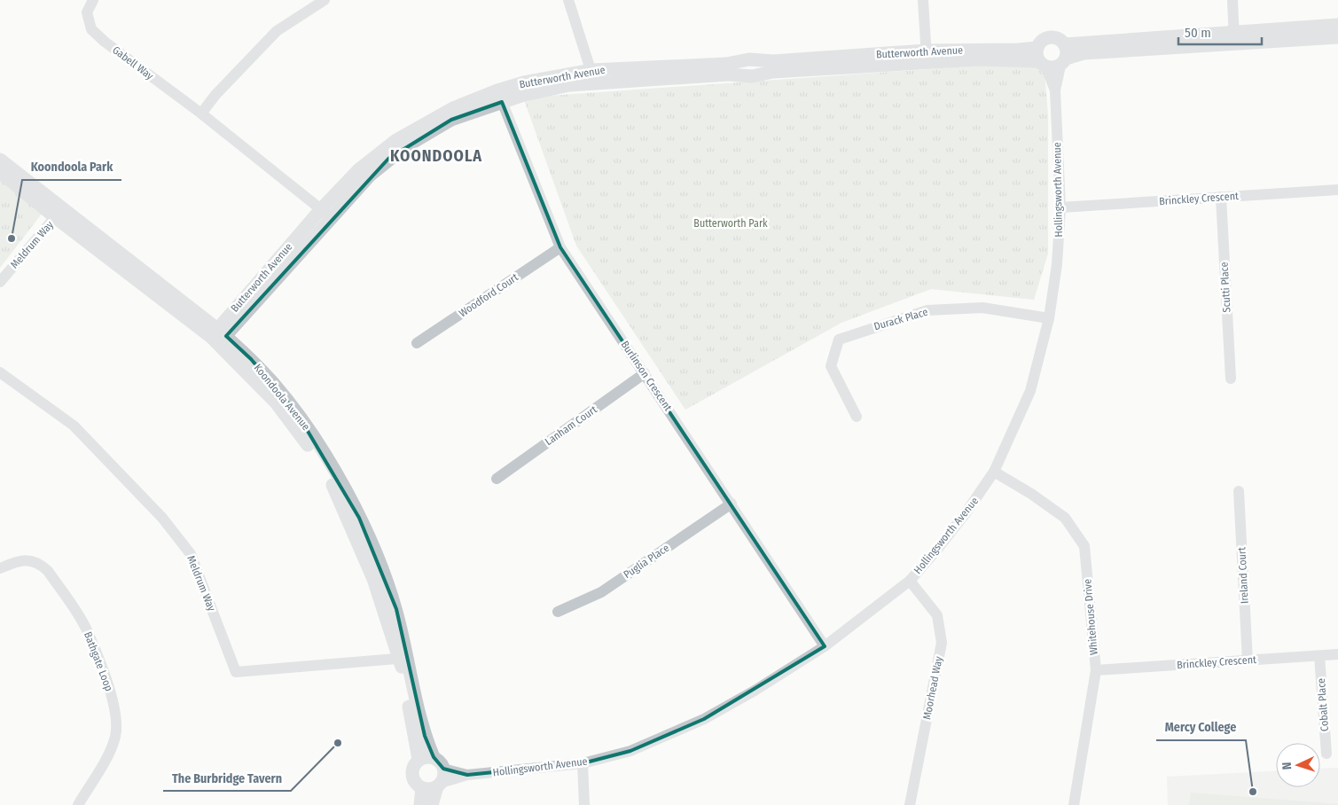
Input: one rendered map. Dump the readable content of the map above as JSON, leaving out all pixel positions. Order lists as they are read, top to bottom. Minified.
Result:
{"streets":{"street":["Butterworth Avenue","Gabell Way","Hollingsworth Avenue","Brinckley Crescent","Meldrum Way","Scutti Place","Woodford Court","Durack Place","Burlinson Crescent","Koondoola Avenue","Lanham Court","Puglia Place","Ireland Court","Whitehouse Drive","Bathgate Loop","Moorhead Way","Cobalt Place"]},"crossings":[["Butterworth Avenue","Gabell Way"],["Butterworth Avenue","Hollingsworth Avenue"],["Butterworth Avenue","Burlinson Crescent"],["Butterworth Avenue","Koondoola Avenue"],["Hollingsworth Avenue","Brinckley Crescent"],["Hollingsworth Avenue","Durack Place"],["Hollingsworth Avenue","Burlinson Crescent"],["Hollingsworth Avenue","Koondoola Avenue"],["Hollingsworth Avenue","Whitehouse Drive"],["Hollingsworth Avenue","Moorhead Way"],["Brinckley Crescent","Scutti Place"],["Brinckley Crescent","Ireland Court"],["Brinckley Crescent","Whitehouse Drive"],["Brinckley Crescent","Cobalt Place"],["Meldrum Way","Koondoola Avenue"],["Woodford Court","Burlinson Crescent"],["Burlinson Crescent","Lanham Court"],["Burlinson Crescent","Puglia Place"]],"districts":["KOONDOOLA"],"parks":["Butterworth Park"],"places":["Koondoola Park","The Burbridge Tavern","Mercy College"],"scale_bar":"50 m","north":"left"}
